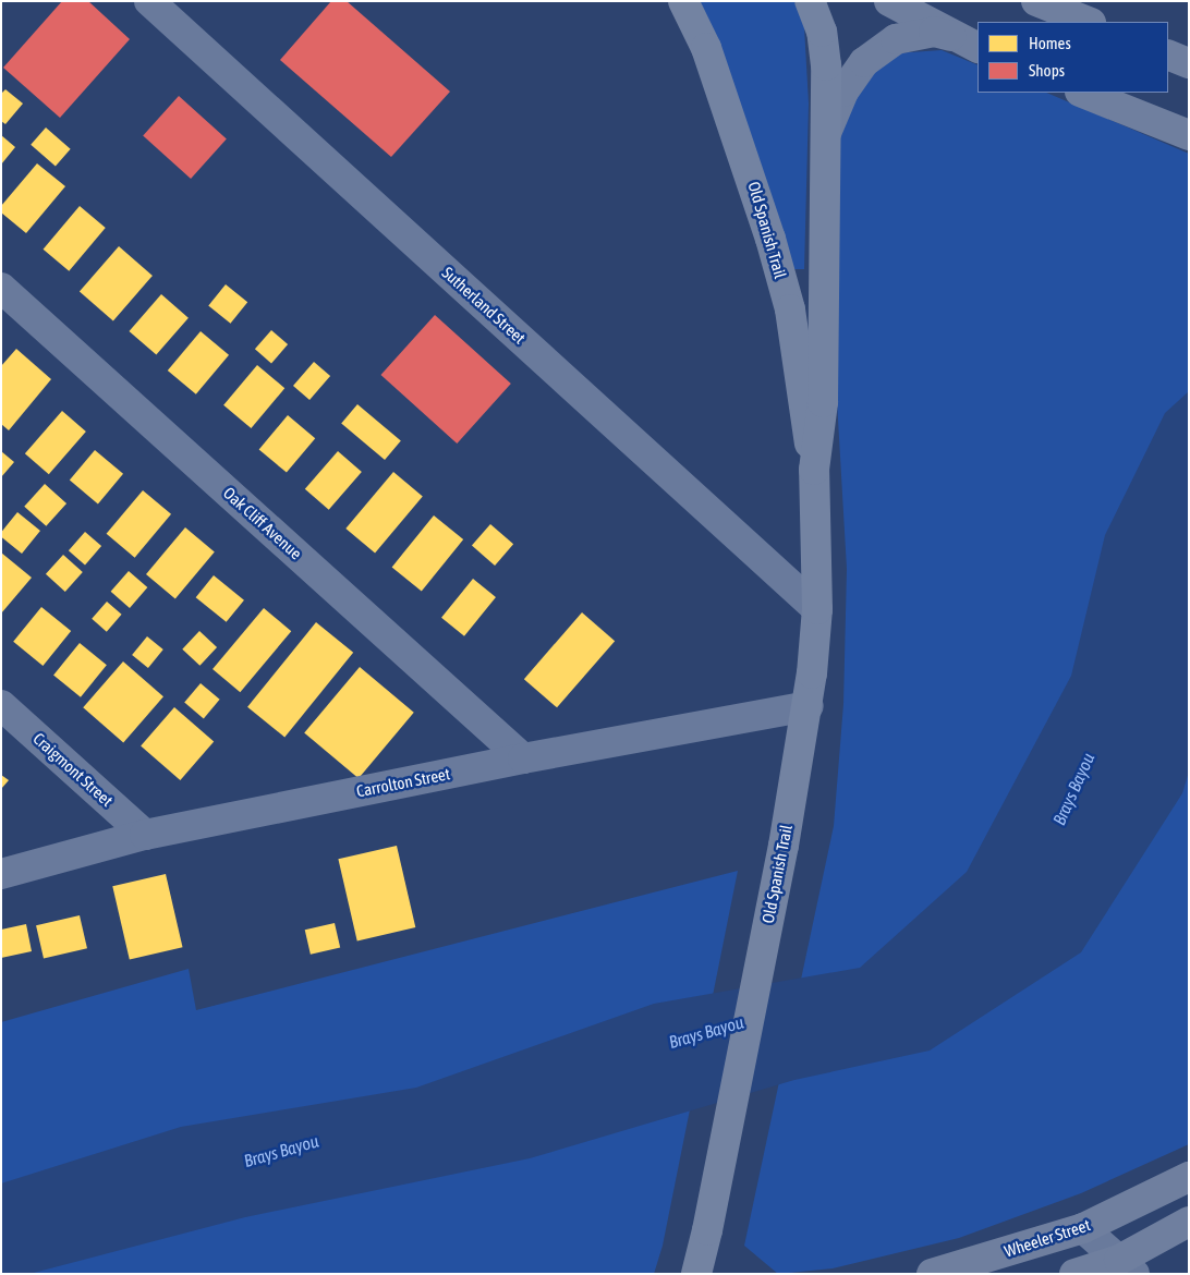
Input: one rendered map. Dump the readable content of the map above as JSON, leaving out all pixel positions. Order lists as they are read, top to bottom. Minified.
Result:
{"streets":{"main road":["Old Spanish Trail","Wheeler Street"],"street":["Sutherland Street","Oak Cliff Avenue","Craigmont Street","Carrolton Street"]},"crossings":[["Old Spanish Trail","Sutherland Street"],["Old Spanish Trail","Carrolton Street"],["Oak Cliff Avenue","Carrolton Street"],["Craigmont Street","Carrolton Street"]],"water":["Brays Bayou"],"legend":["Homes","Shops"]}
